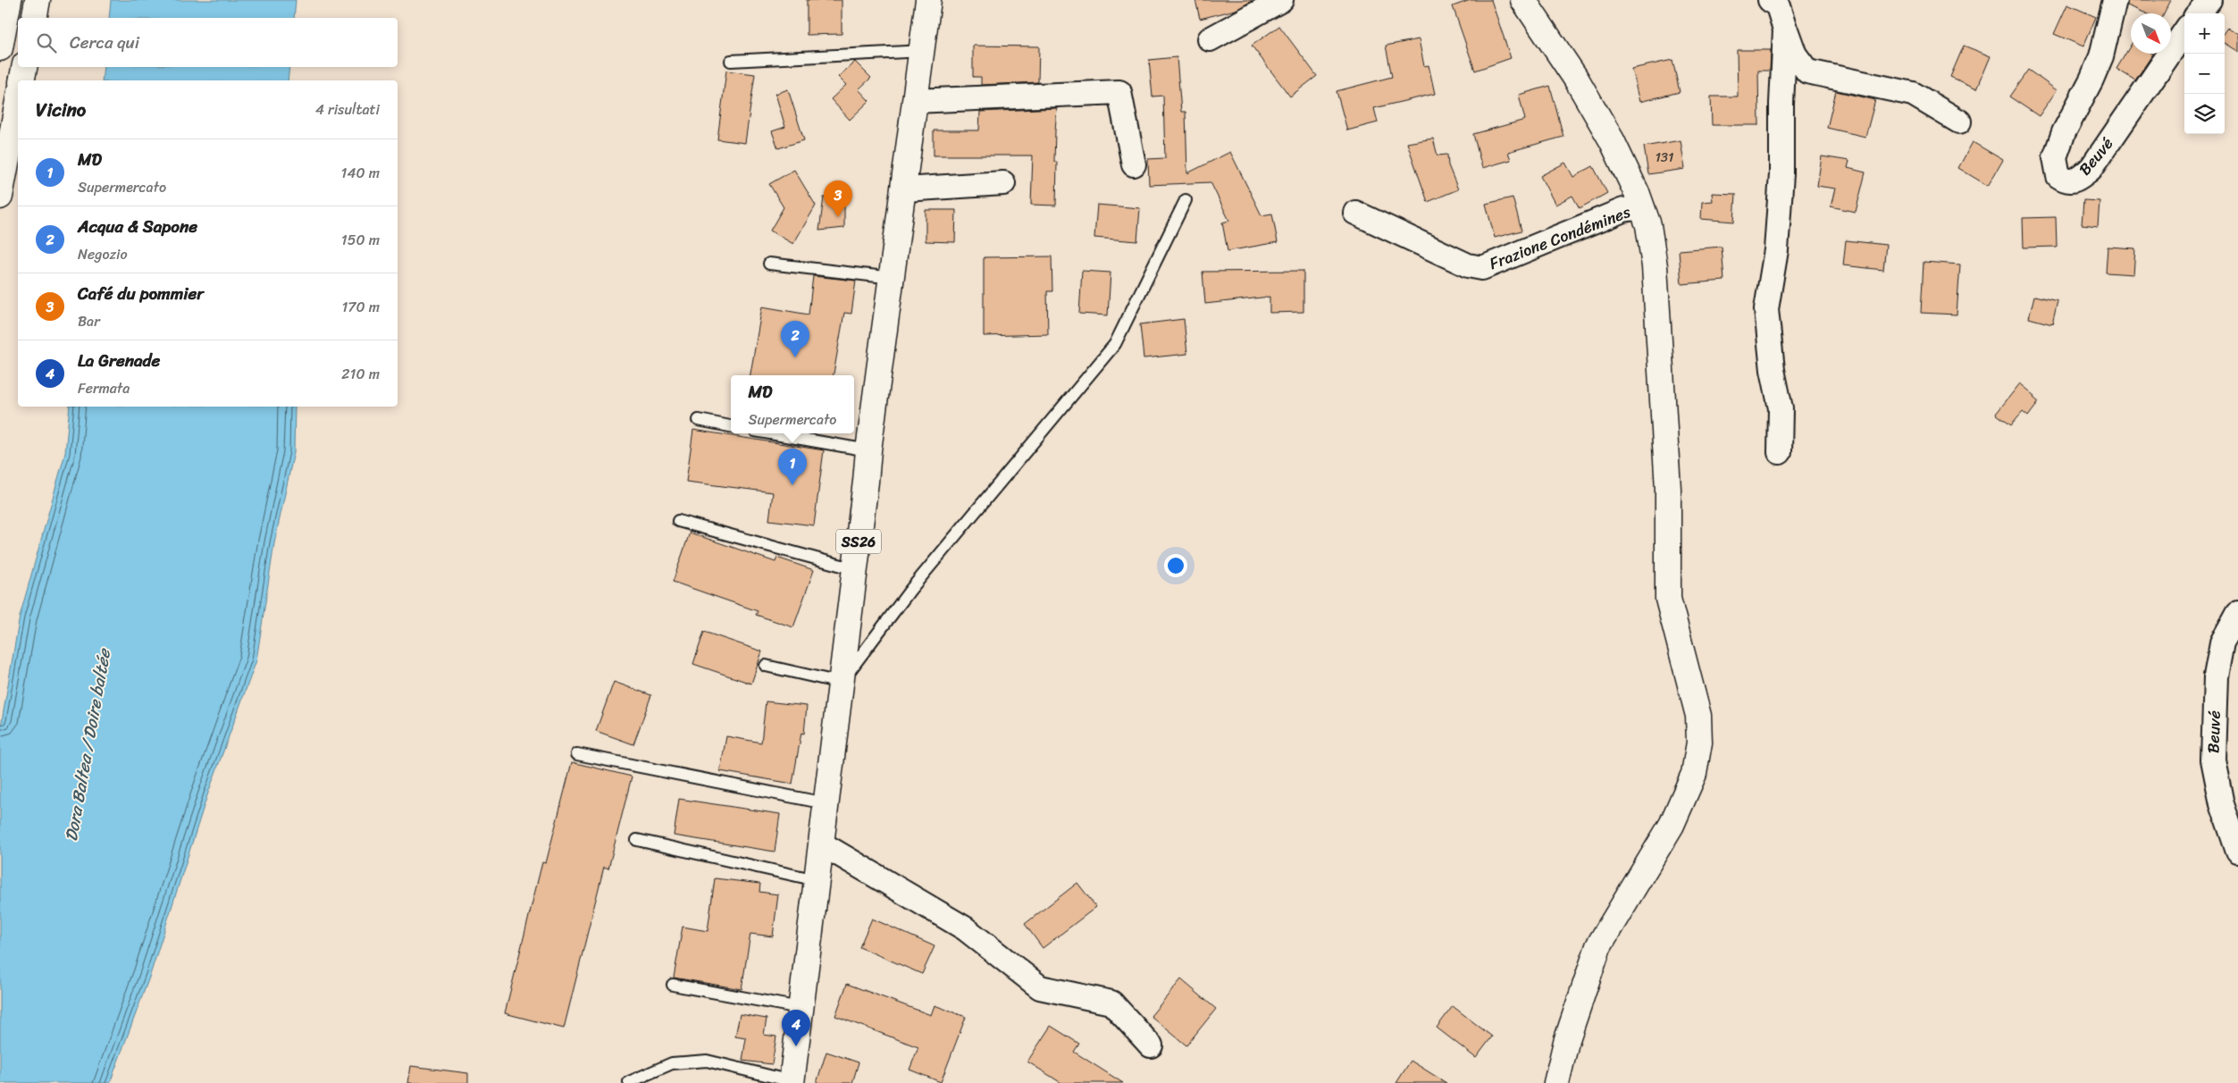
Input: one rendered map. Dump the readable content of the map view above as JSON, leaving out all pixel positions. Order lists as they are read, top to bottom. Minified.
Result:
{"streets":{"main road":["SS26"],"street":["Beuvé","Frazione Condémines"]},"water":["Dora Baltea / Doire baltée"],"house_numbers":["131"],"north":"bottom right","page":{"map_buttons":["+","−"],"search":"Cerca qui","heading":["Vicino","4 risultati"],"list":[{"mark":"1","name":"MD","note":"Supermercato","value":"140 m"},{"mark":"2","name":"Acqua & Sapone","note":"Negozio","value":"150 m"},{"mark":"3","name":"Café du pommier","note":"Bar","value":"170 m"},{"mark":"4","name":"La Grenade","note":"Fermata","value":"210 m"}],"pins":["3","2","1","4"],"popup":["MD","Supermercato"]}}
